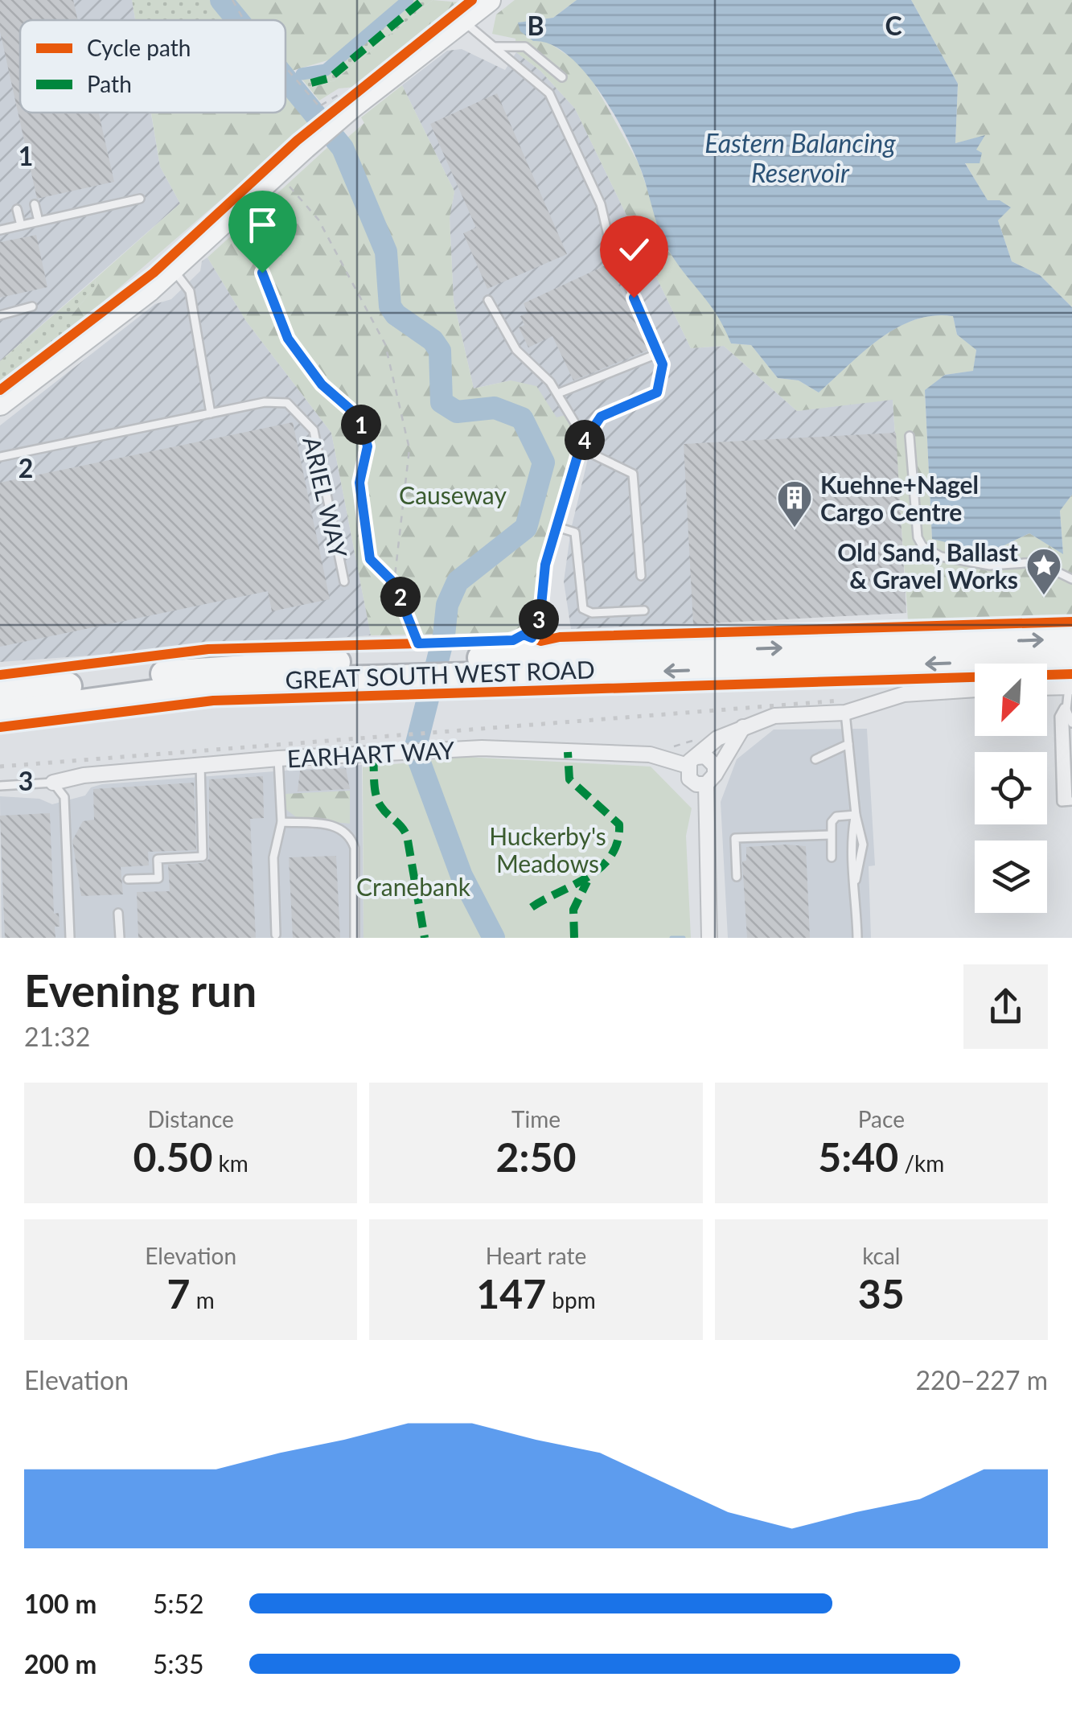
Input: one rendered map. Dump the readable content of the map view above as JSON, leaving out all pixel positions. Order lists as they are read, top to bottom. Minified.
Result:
{"streets":{"highway":["GREAT SOUTH WEST ROAD"],"street":["EARHART WAY"],"lane":["ARIEL WAY"]},"water":["Eastern Balancing Reservoir"],"parks":["Causeway","Huckerby's Meadows","Cranebank"],"places":{"building":["Kuehne+Nagel Cargo Centre"],"place":["Old Sand, Ballast & Gravel Works"]},"legend":["Cycle path","Path"],"north":"bottom left","page":{"pins":["1","4","2","3"],"heading":["Evening run","21:32"],"stats":[["Distance","0.50 km"],["Time","2:50"],["Pace","5:40 /km"],["Elevation","7 m"],["Heart rate","147 bpm"],["kcal","35"]],"chart":["Elevation","220–227 m"],"list":[{"name":"100 m","note":"5:52"},{"name":"200 m","note":"5:35"}]},"grid":{"columns":["B","C"],"rows":["1","2","3"]}}
